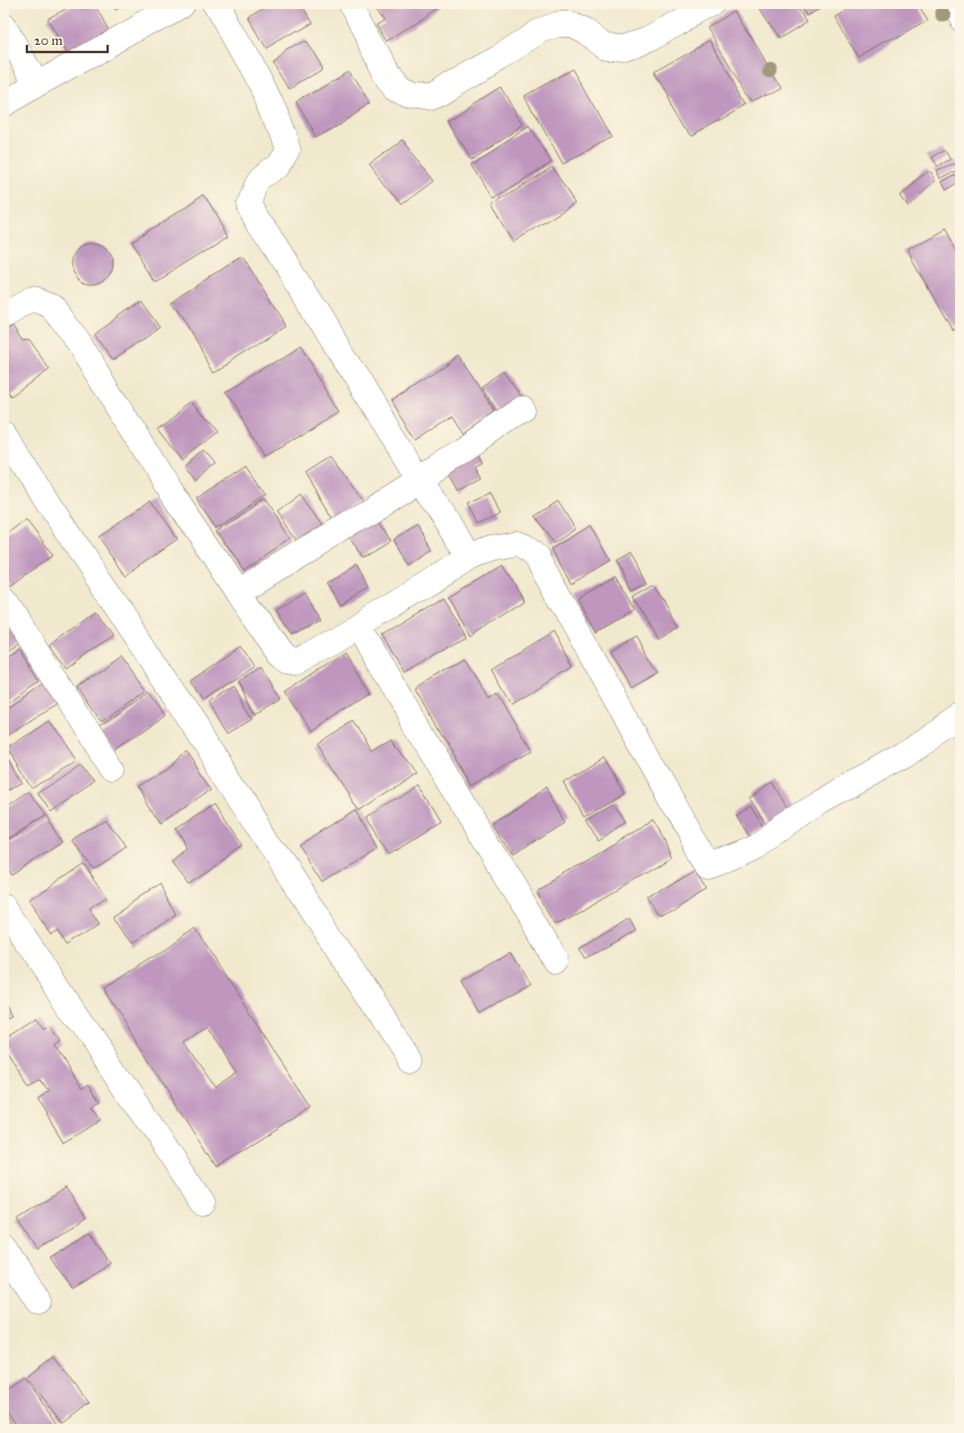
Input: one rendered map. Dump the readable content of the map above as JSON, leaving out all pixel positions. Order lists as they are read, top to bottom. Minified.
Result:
{"scale_bar":"20 m"}
